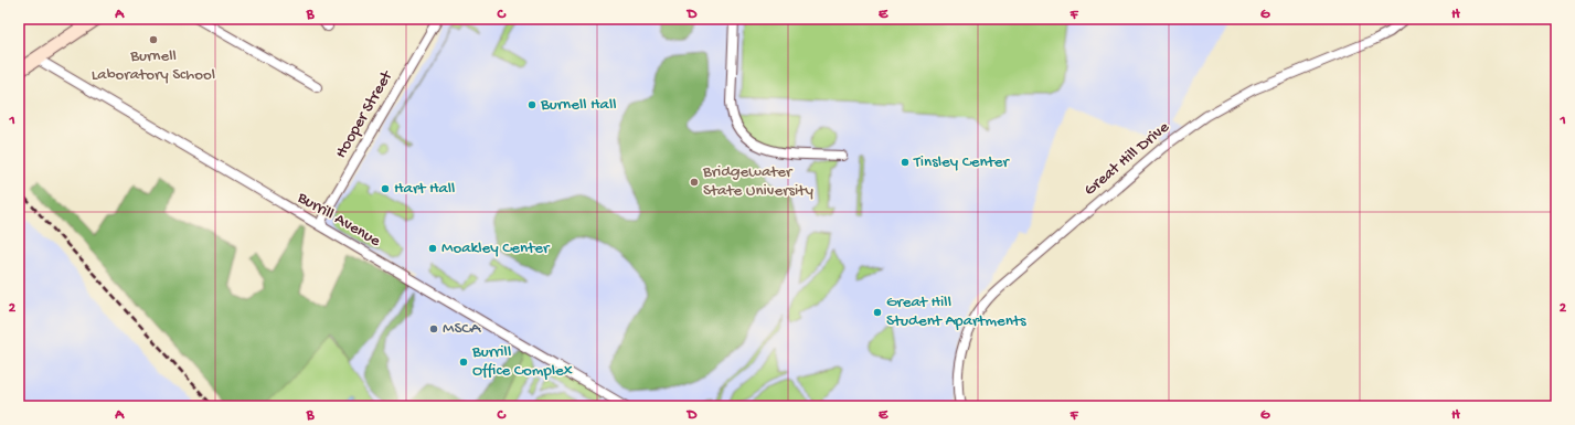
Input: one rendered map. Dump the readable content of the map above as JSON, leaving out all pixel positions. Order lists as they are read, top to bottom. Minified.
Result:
{"streets":{"street":["Hooper Street","Great Hill Drive","Burrill Avenue"]},"crossings":[["Hooper Street","Burrill Avenue"]],"places":["Burnell Laboratory School","Burnell Hall","Tinsley Center","Bridgewater State University","Hart Hall","Moakley Center","Great Hill Student Apartments","MSCA","Burrill Office Complex"],"grid":{"columns":["A","B","C","D","E","F","G","H"],"rows":["1","2"]}}
